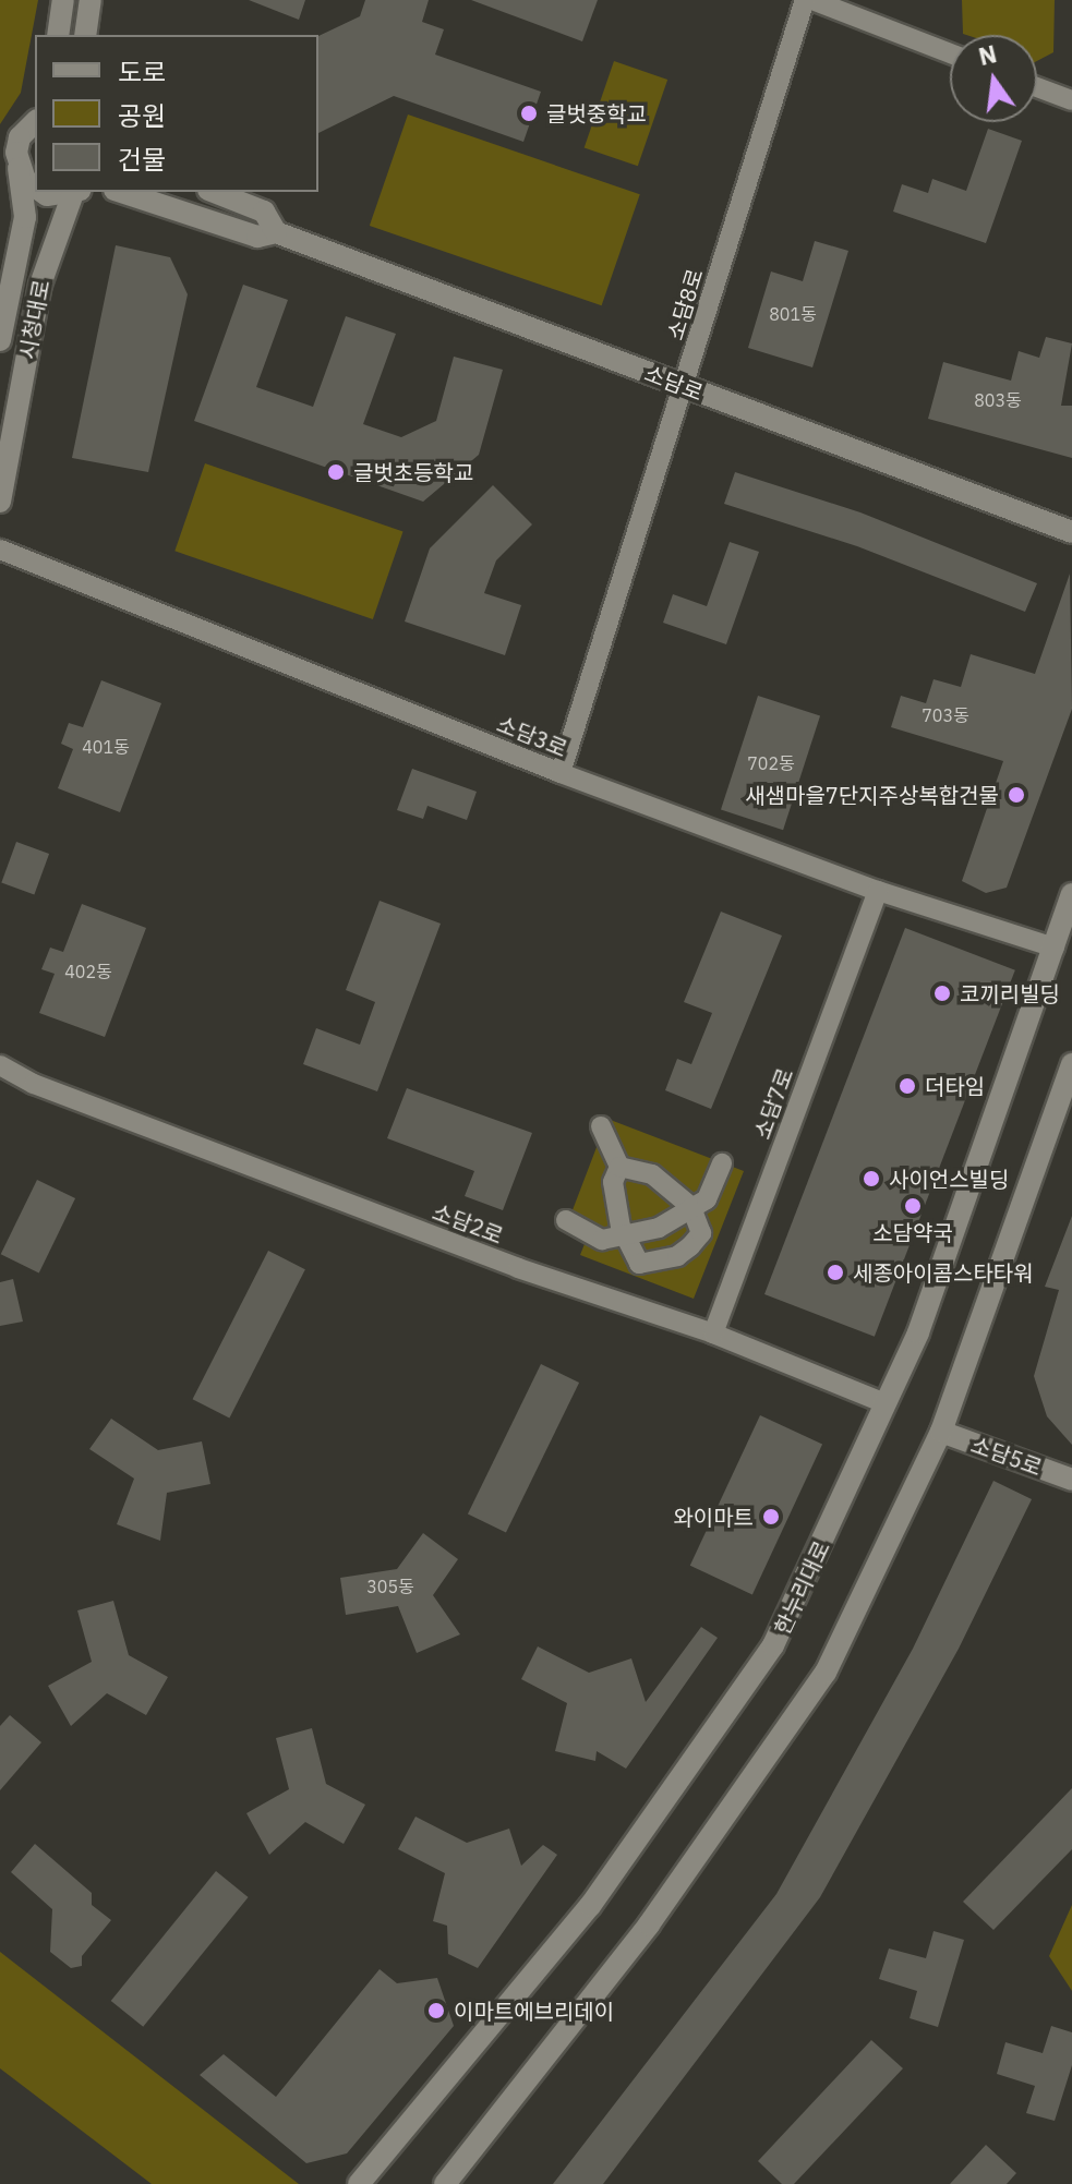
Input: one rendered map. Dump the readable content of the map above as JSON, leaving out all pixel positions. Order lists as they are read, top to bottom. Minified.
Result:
{"streets":{"street":["소담8로","시청대로","소담로","소담3로","소담7로","소담2로","소담5로","한누리대로"]},"crossings":[["소담8로","소담로"],["소담8로","소담3로"],["소담3로","소담7로"],["소담3로","한누리대로"],["소담7로","소담2로"],["소담2로","한누리대로"]],"places":["글벗중학교","글벗초등학교","새샘마을7단지주상복합건물","코끼리빌딩","더타임","사이언스빌딩","소담약국","세종아이콤스타타워","와이마트","이마트에브리데이"],"house_numbers":["801동","803동","703동","401동","702동","402동","305동"],"legend":["도로","공원","건물"],"north":"top"}
